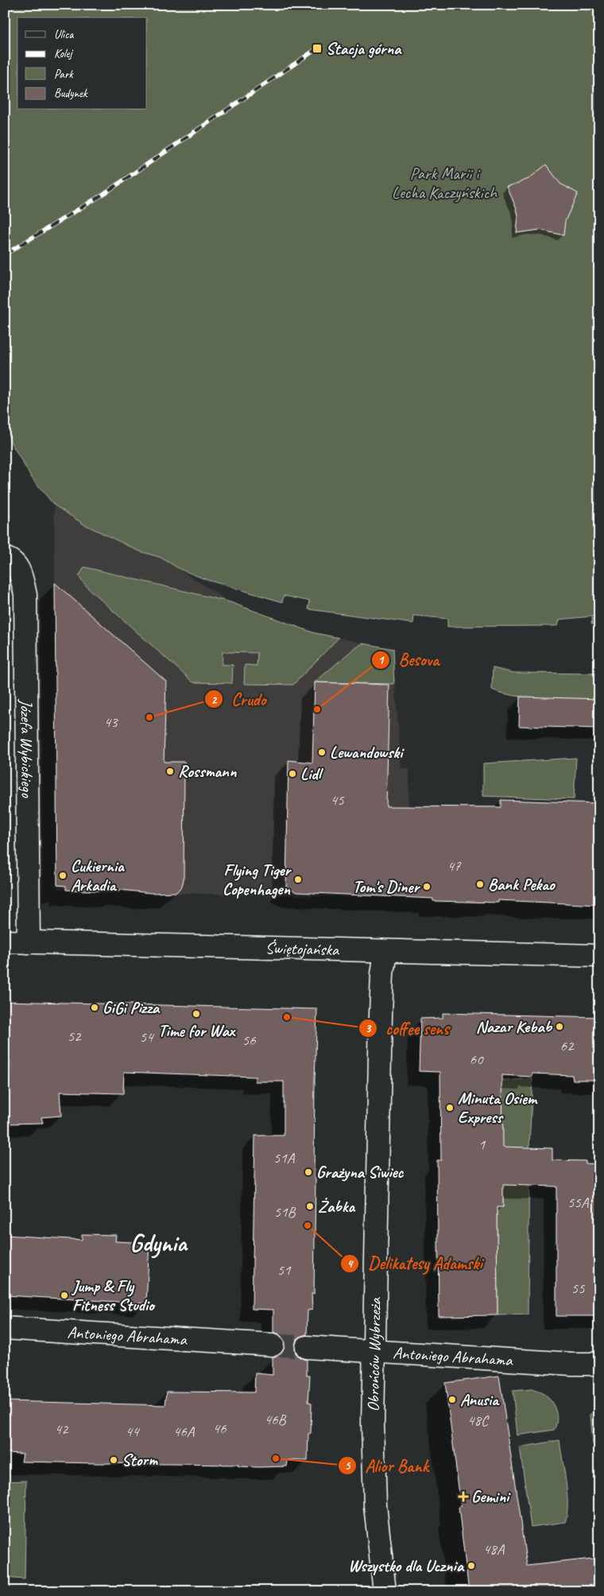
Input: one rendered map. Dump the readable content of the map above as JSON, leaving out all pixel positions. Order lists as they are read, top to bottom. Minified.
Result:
{"streets":{"street":["Józefa Wybickiego","Świętojańska","Antoniego Abrahama","Obrońców Wybrzeża"]},"crossings":[["Józefa Wybickiego","Świętojańska"],["Świętojańska","Obrońców Wybrzeża"],["Antoniego Abrahama","Obrońców Wybrzeża"]],"districts":["Gdynia"],"parks":["Park Marii i Lecha Kaczyńskich"],"places":{"transit":["Stacja górna"],"other":["Besova","Crudo","Lewandowski","Rossmann","Lidl","Cukiernia Arkadia","Flying Tiger Copenhagen","Bank Pekao","Tom's Diner","GiGi Pizza","Time for Wax","coffee sens","Nazar Kebab","Minuta Osiem Express","Grażyna Siwiec","Żabka","Delikatesy Adamski","Jump & Fly Fitness Studio","Anusia","Alior Bank","Storm","Wszystko dla Ucznia"],"health":["Gemini"]},"house_numbers":["43","45","47","52","54","56","62","60","1","51A","55A","51B","51","55","46B","48C","46","42","44","46A","48A"],"legend":["Ulica","Kolej","Park","Budynek"]}
